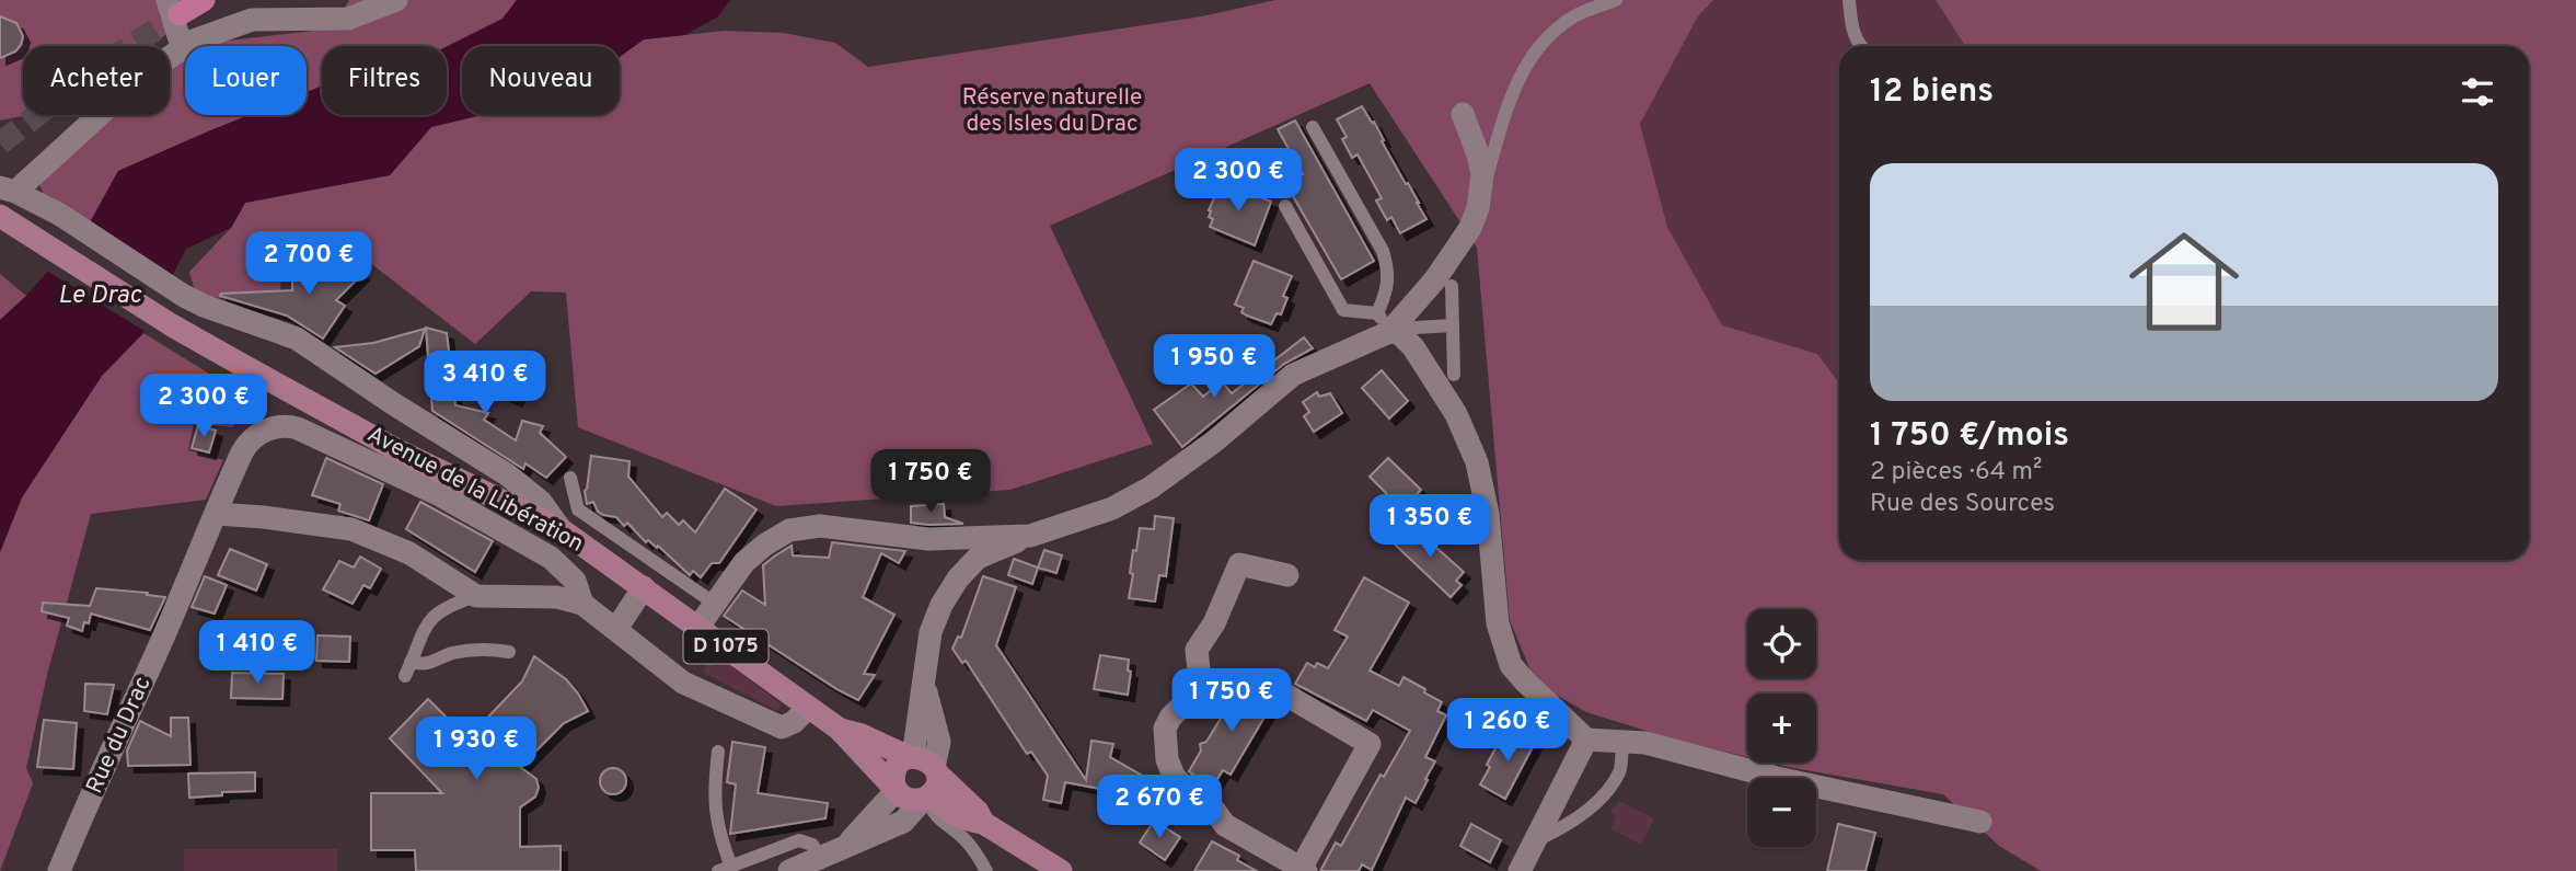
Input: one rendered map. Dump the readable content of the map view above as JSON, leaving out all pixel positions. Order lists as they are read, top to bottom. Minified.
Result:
{"streets":{"main road":["Avenue de la Libération","D 1075"],"street":["Rue du Drac"]},"crossings":[["Avenue de la Libération","Rue du Drac"]],"water":["Le Drac"],"parks":["Réserve naturelle des Isles du Drac"],"page":{"chip":["Acheter","Louer","Filtres","Nouveau"],"heading":"12 biens","list":[{"name":"1 750 €/mois","note":"2 pièces · 64 m² · Rue des Sources"}],"price":["2 300 €","2 700 €","1 950 €","3 410 €","2 300 €","1 750 €","1 350 €","1 410 €","1 750 €","1 260 €","1 930 €","2 670 €"],"map_buttons":["+","−"]}}
